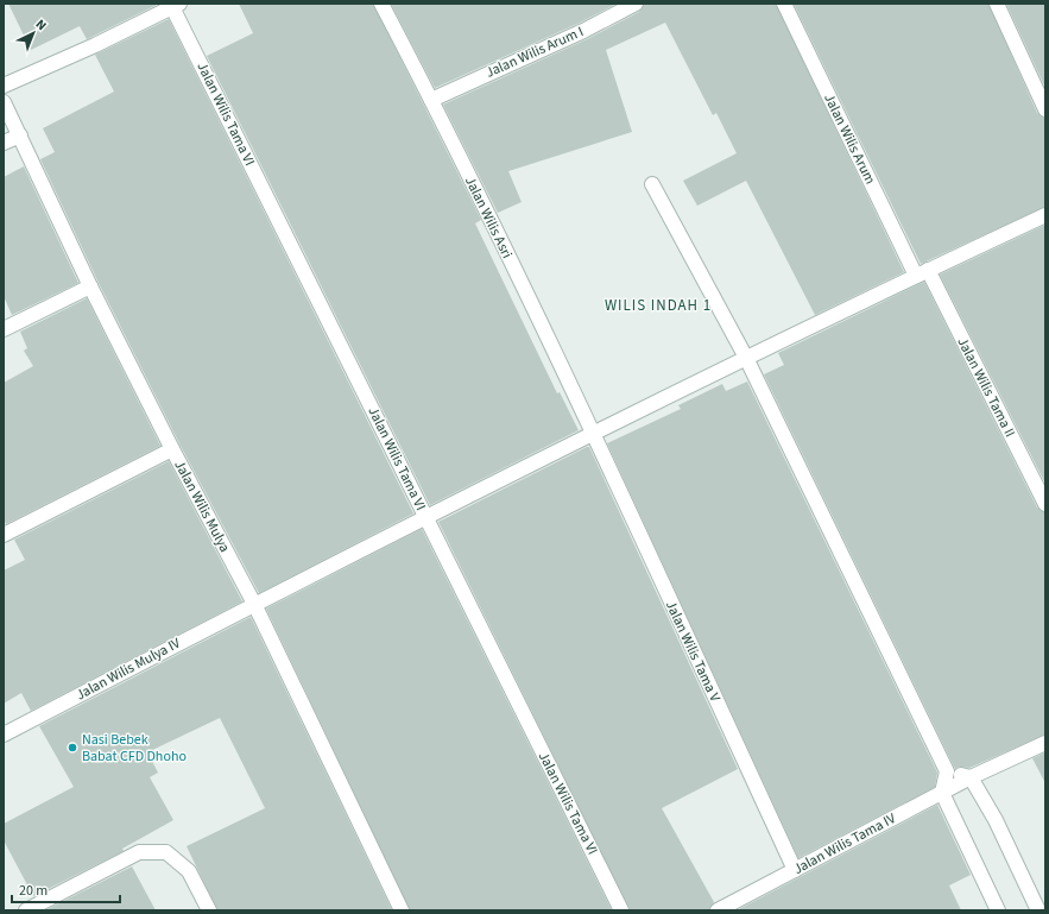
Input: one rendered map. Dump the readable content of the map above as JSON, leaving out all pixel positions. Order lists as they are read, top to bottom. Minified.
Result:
{"streets":{"street":["Jalan Wilis Arum I","Jalan Wilis Tama VI","Jalan Wilis Arum","Jalan Wilis Asri","Jalan Wilis Tama II","Jalan Wilis Mulya","Jalan Wilis Tama V","Jalan Wilis Mulya IV","Jalan Wilis Tama IV"]},"crossings":[["Jalan Wilis Arum I","Jalan Wilis Asri"],["Jalan Wilis Tama VI","Jalan Wilis Mulya IV"],["Jalan Wilis Arum","Jalan Wilis Tama II"],["Jalan Wilis Arum","Jalan Wilis Mulya IV"],["Jalan Wilis Asri","Jalan Wilis Tama V"],["Jalan Wilis Asri","Jalan Wilis Mulya IV"],["Jalan Wilis Tama II","Jalan Wilis Mulya IV"],["Jalan Wilis Mulya","Jalan Wilis Mulya IV"],["Jalan Wilis Tama V","Jalan Wilis Mulya IV"],["Jalan Wilis Tama V","Jalan Wilis Tama IV"]],"districts":["WILIS INDAH 1"],"places":["Nasi Bebek Babat CFD Dhoho"],"scale_bar":"20 m","north":"top right"}
